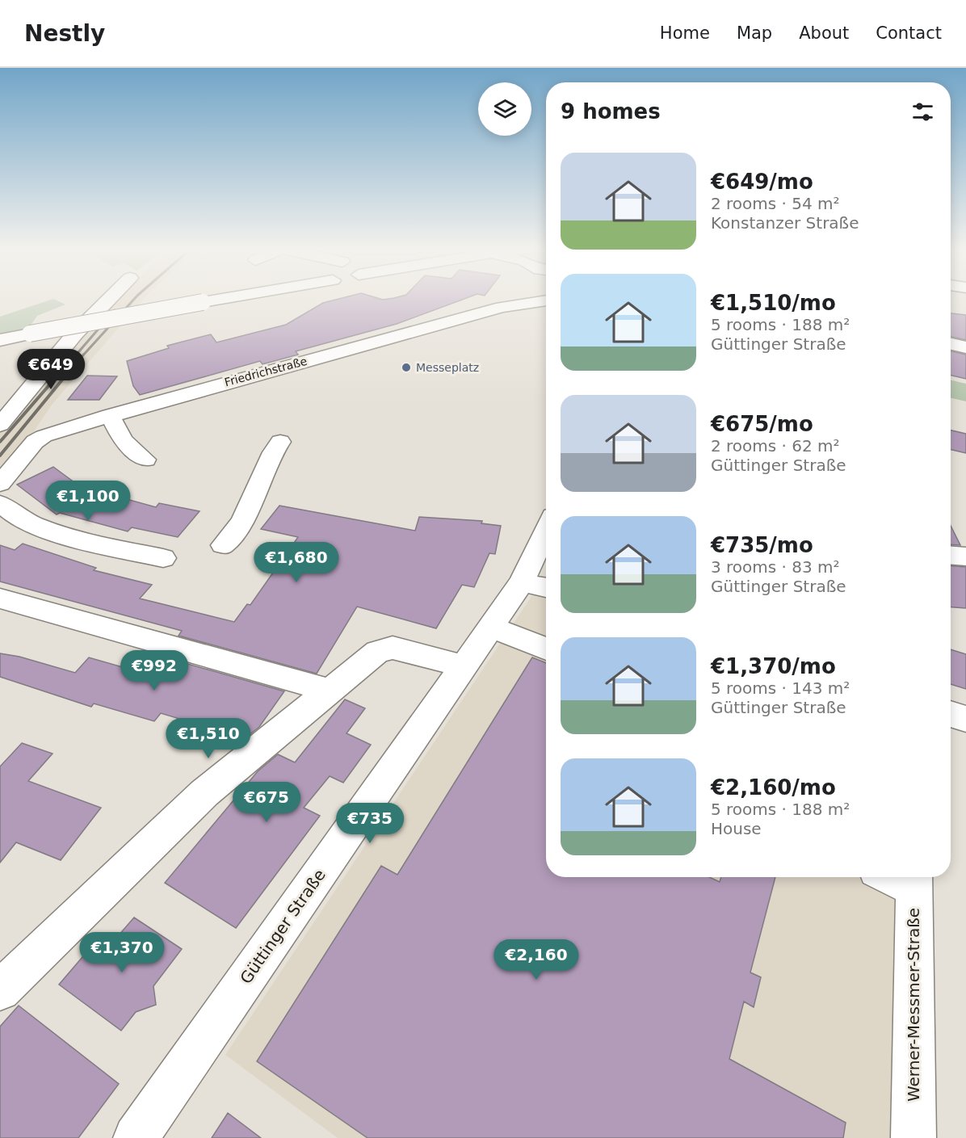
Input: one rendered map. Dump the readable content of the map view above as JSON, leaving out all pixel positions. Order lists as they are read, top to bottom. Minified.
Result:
{"streets":{"street":["Friedrichstraße","Güttinger Straße","Werner-Messmer-Straße"]},"places":["Messeplatz"],"page":{"header":"Nestly","nav":["Home","Map","About","Contact"],"heading":"9 homes","list":[{"name":"€649/mo","note":"2 rooms · 54 m² · Konstanzer Straße"},{"name":"€1,510/mo","note":"5 rooms · 188 m² · Güttinger Straße"},{"name":"€675/mo","note":"2 rooms · 62 m² · Güttinger Straße"},{"name":"€735/mo","note":"3 rooms · 83 m² · Güttinger Straße"},{"name":"€1,370/mo","note":"5 rooms · 143 m² · Güttinger Straße"},{"name":"€2,160/mo","note":"5 rooms · 188 m² · House"}],"price":["€649","€1,100","€1,680","€992","€1,510","€675","€735","€1,370","€2,160"]}}
